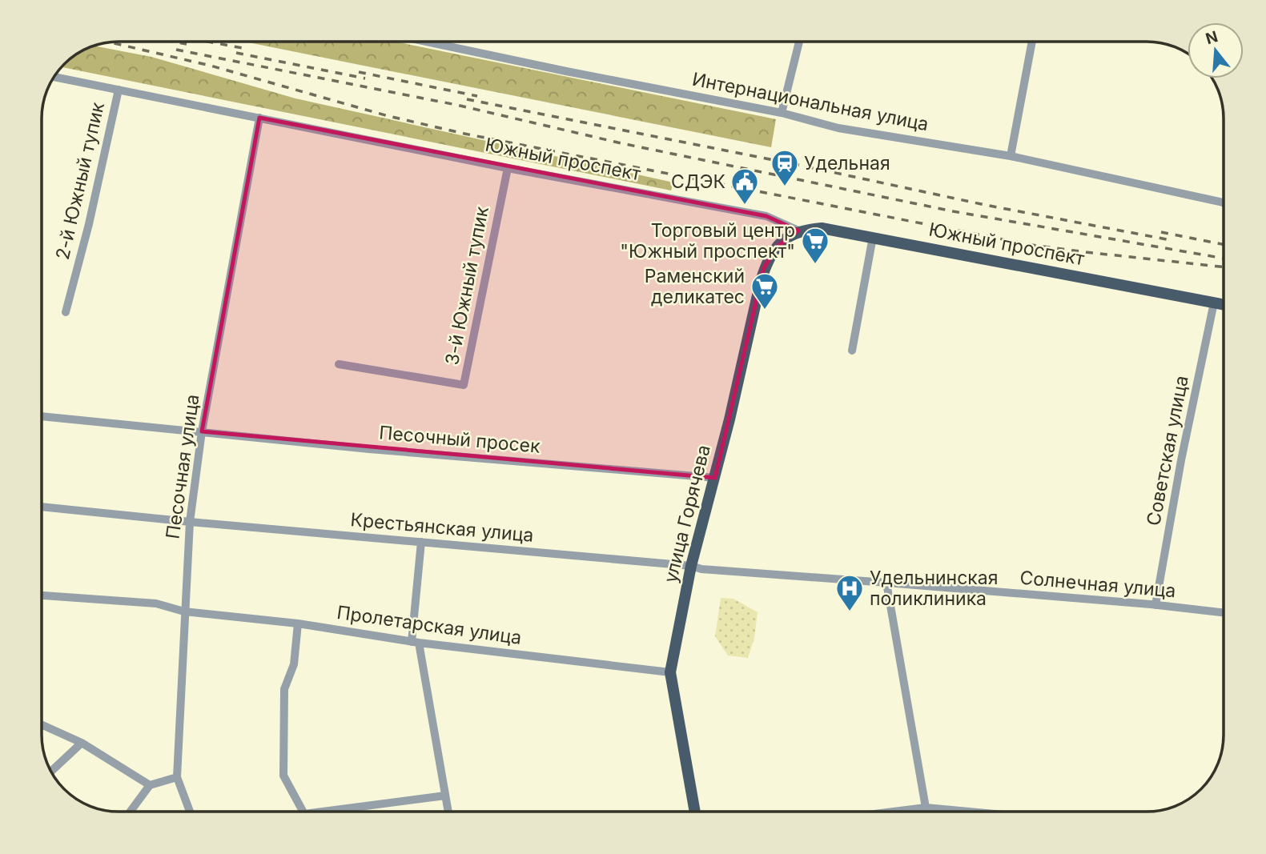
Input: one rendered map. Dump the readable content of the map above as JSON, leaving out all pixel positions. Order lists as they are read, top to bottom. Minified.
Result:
{"streets":{"main road":["Южный проспект","улица Горячева"],"street":["Интернациональная улица","2-й Южный тупик","3-й Южный тупик","Песочный просек","Советская улица","Песочная улица","Крестьянская улица","Солнечная улица","Пролетарская улица"]},"crossings":[["Южный проспект","2-й Южный тупик"],["Южный проспект","3-й Южный тупик"],["Южный проспект","Советская улица"],["Южный проспект","Песочная улица"],["Южный проспект","улица Горячева"],["Песочный просек","Песочная улица"],["Песочный просек","улица Горячева"],["Советская улица","Солнечная улица"],["Песочная улица","Крестьянская улица"],["Песочная улица","Пролетарская улица"],["улица Горячева","Крестьянская улица"],["улица Горячева","Солнечная улица"],["улица Горячева","Пролетарская улица"],["Крестьянская улица","Солнечная улица"]],"places":{"station":["Удельная"],"public building":["СДЭК"],"supermarket":["Торговый центр \"Южный проспект\"","Раменский деликатес"],"hospital":["Удельнинская поликлиника"]},"north":"top"}
